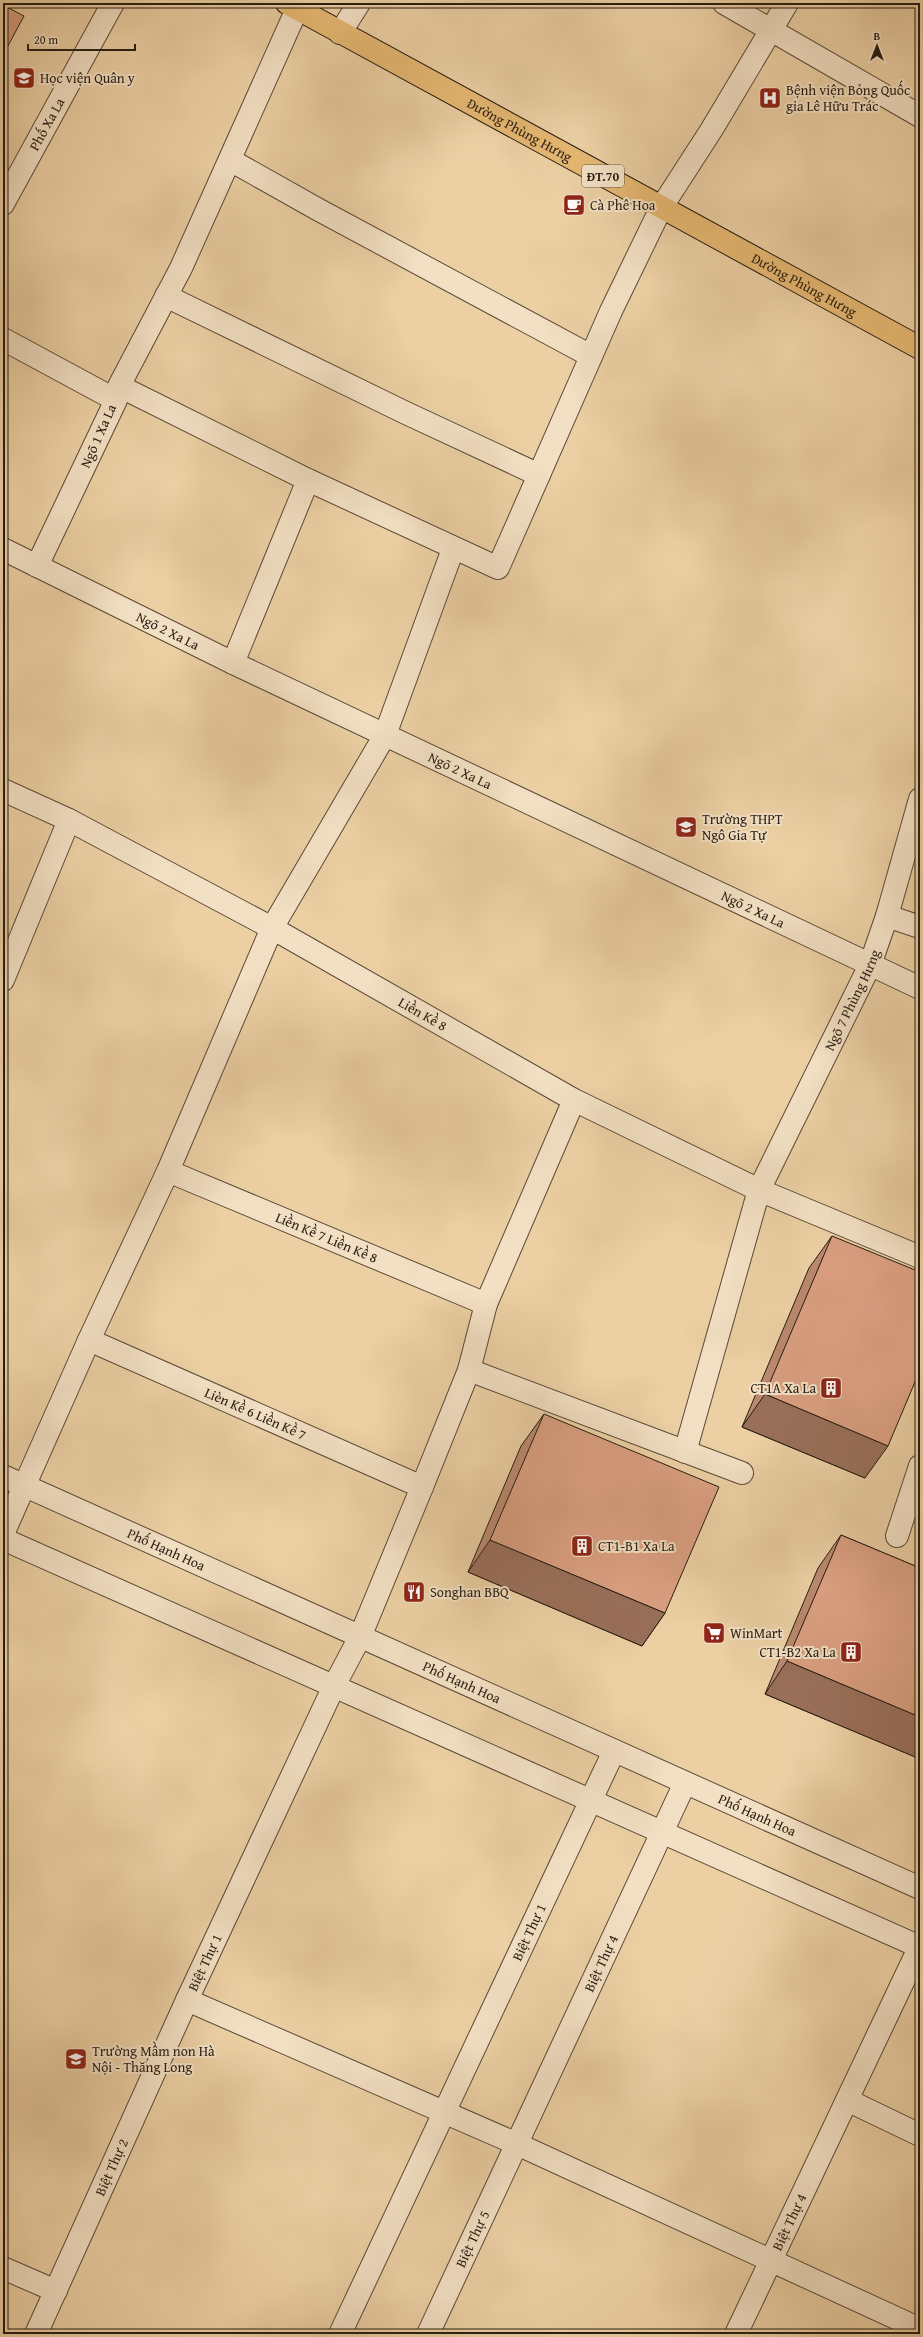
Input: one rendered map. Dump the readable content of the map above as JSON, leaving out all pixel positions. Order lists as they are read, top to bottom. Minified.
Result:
{"streets":{"main road":["Đường Phùng Hưng","ĐT.70"],"street":["Phố Xa La","Ngõ 1 Xa La","Ngõ 2 Xa La","Ngõ 7 Phùng Hưng","Liền Kề 8","Liền Kề 7 Liền Kề 8","Lièn Kề 6 Liền Kề 7","Phố Hạnh Hoa","Biệt Thự 1","Biệt Thự 4","Biệt Thự 2","Biệt Thự 5"]},"crossings":[["Ngõ 1 Xa La","Ngõ 2 Xa La"],["Ngõ 2 Xa La","Ngõ 7 Phùng Hưng"],["Ngõ 7 Phùng Hưng","Liền Kề 8"],["Liền Kề 8","Biệt Thự 1"],["Liền Kề 7 Liền Kề 8","Biệt Thự 1"],["Lièn Kề 6 Liền Kề 7","Biệt Thự 1"],["Phố Hạnh Hoa","Biệt Thự 1"],["Phố Hạnh Hoa","Biệt Thự 4"],["Biệt Thự 1","Biệt Thự 2"],["Biệt Thự 4","Biệt Thự 5"]],"places":{"school or university":["Học viện Quân y","Trường THPT Ngô Gia Tự","Trường Mầm non Hà Nội - Thăng Long"],"hospital":["Bệnh viện Bỏng Quốc gia Lê Hữu Trác"],"cafe":["Cà Phê Hoa"],"building":["CT1A Xa La","CT1-B1 Xa La","CT1-B2 Xa La"],"restaurant":["Songhan BBQ"],"supermarket":["WinMart"]},"scale_bar":"20 m","north":"top"}
